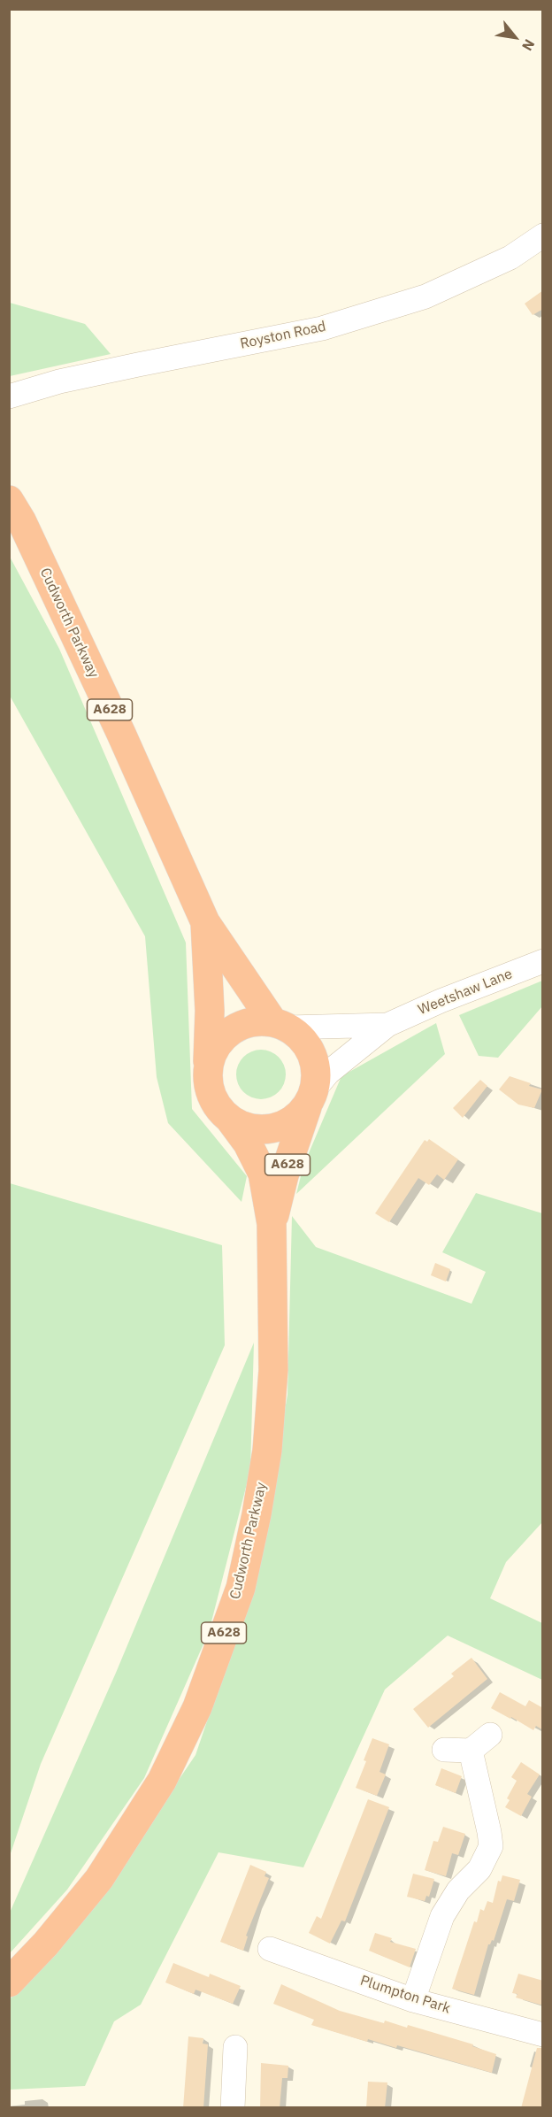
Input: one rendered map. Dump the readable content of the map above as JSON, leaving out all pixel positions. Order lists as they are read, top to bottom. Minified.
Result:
{"streets":{"highway":["Cudworth Parkway","A628"],"street":["Royston Road","Weetshaw Lane","Plumpton Park"]},"crossings":[["Cudworth Parkway","Weetshaw Lane"]],"north":"bottom right"}
